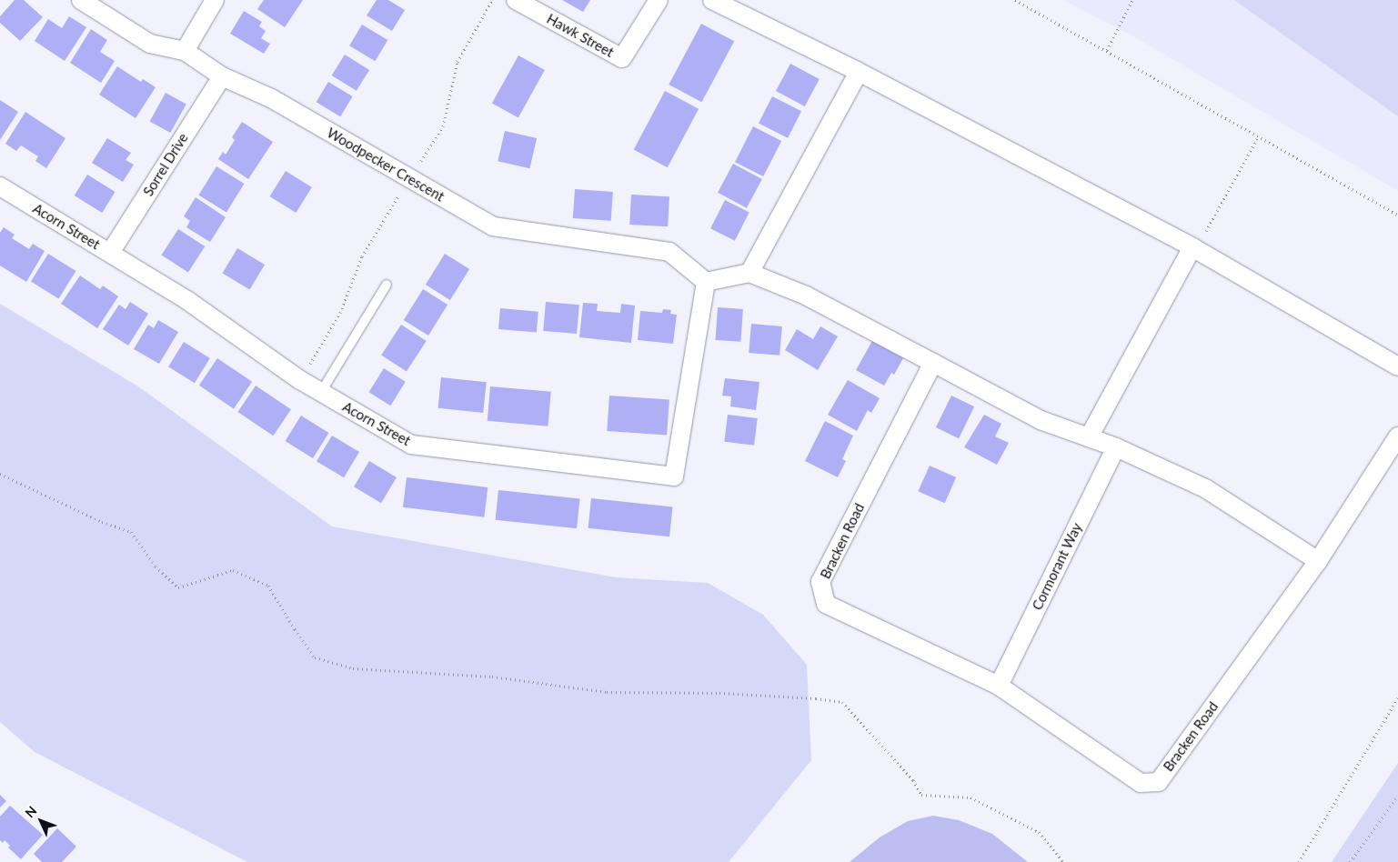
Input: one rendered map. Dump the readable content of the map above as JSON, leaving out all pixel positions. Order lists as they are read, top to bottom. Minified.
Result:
{"streets":{"street":["Hawk Street","Sorrel Drive","Woodpecker Crescent","Acorn Street","Bracken Road","Cormorant Way"]},"crossings":[["Sorrel Drive","Woodpecker Crescent"],["Sorrel Drive","Acorn Street"],["Woodpecker Crescent","Acorn Street"],["Bracken Road","Cormorant Way"]],"north":"top left"}
